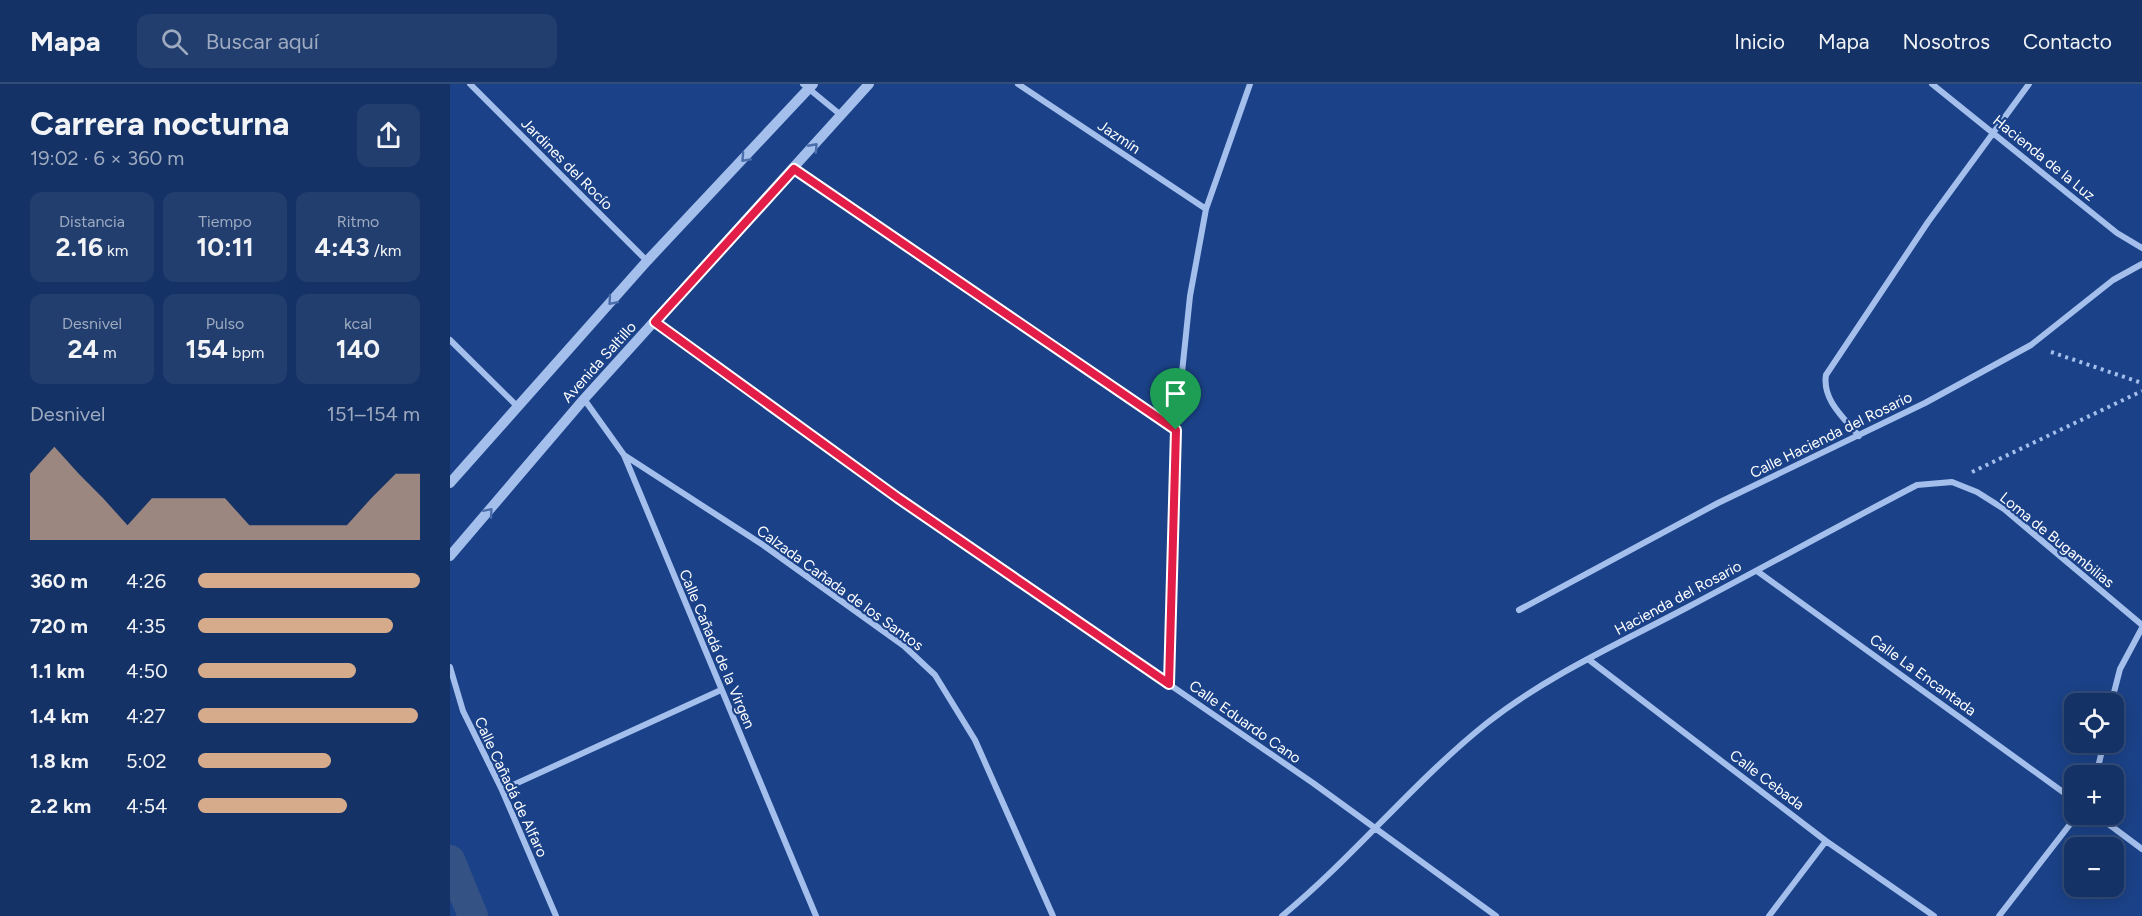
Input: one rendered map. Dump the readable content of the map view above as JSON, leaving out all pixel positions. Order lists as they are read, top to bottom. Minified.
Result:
{"streets":{"street":["Jazmín","Hacienda de la Luz","Jardines del Rocío","Avenida Saltillo","Calle Hacienda del Rosario","Loma de Bugambilias","Calzada Cañada de los Santos","Hacienda del Rosario","Calle Cañadá de la Virgen","Calle La Encantada","Calle Eduardo Cano","Calle Cebada","Calle Cañadá de Alfaro"]},"crossings":[["Jardines del Rocío","Avenida Saltillo"],["Avenida Saltillo","Calle Cañadá de la Virgen"],["Avenida Saltillo","Calle Eduardo Cano"],["Loma de Bugambilias","Hacienda del Rosario"],["Calzada Cañada de los Santos","Calle Cañadá de la Virgen"],["Hacienda del Rosario","Calle La Encantada"],["Hacienda del Rosario","Calle Eduardo Cano"],["Hacienda del Rosario","Calle Cebada"]],"page":{"header":"Mapa","search":"Buscar aquí","nav":["Inicio","Mapa","Nosotros","Contacto"],"heading":["Carrera nocturna","19:02 · 6 × 360 m"],"stats":[["Distancia","2.16 km"],["Tiempo","10:11"],["Ritmo","4:43 /km"],["Desnivel","24 m"],["Pulso","154 bpm"],["kcal","140"]],"chart":["Desnivel","151–154 m"],"list":[{"name":"360 m","note":"4:26"},{"name":"720 m","note":"4:35"},{"name":"1.1 km","note":"4:50"},{"name":"1.4 km","note":"4:27"},{"name":"1.8 km","note":"5:02"},{"name":"2.2 km","note":"4:54"}],"map_buttons":["+","−"]}}
